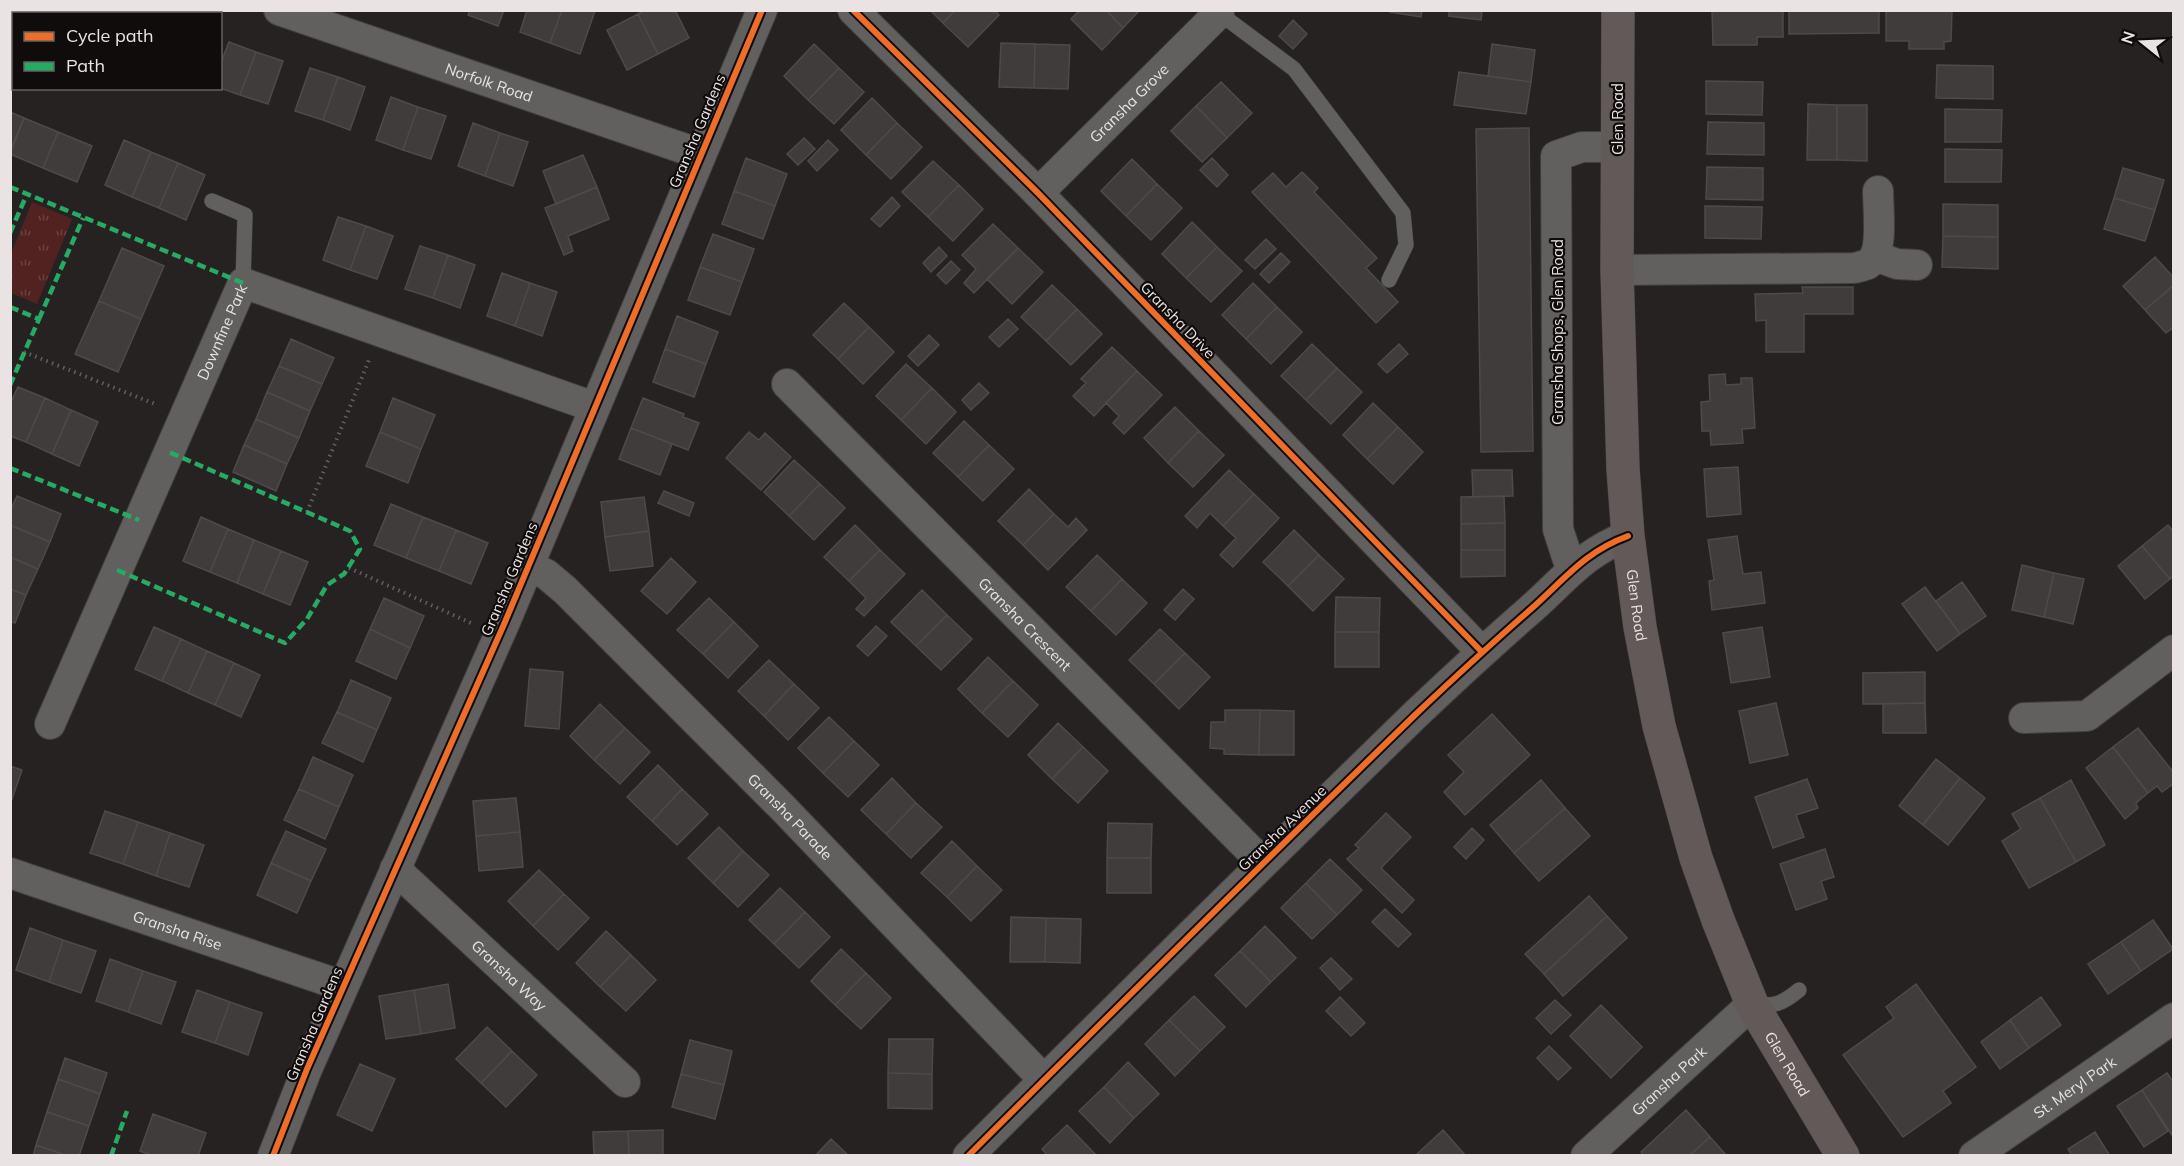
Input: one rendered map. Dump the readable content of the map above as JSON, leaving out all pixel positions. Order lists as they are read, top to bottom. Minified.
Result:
{"streets":{"main road":["Glen Road"],"street":["Norfolk Road","Gransha Grove","Gransha Gardens","Gransha Drive","Gransha Shops, Glen Road","Downfine Park","Gransha Crescent","Gransha Parade","Gransha Avenue","Gransha Rise","Gransha Way","Gransha Park","St. Meryl Park"]},"crossings":[["Norfolk Road","Gransha Gardens"],["Gransha Grove","Gransha Drive"],["Glen Road","Gransha Shops, Glen Road"],["Glen Road","Gransha Avenue"],["Glen Road","Gransha Park"],["Gransha Gardens","Downfine Park"],["Gransha Gardens","Gransha Parade"],["Gransha Gardens","Gransha Rise"],["Gransha Gardens","Gransha Way"],["Gransha Drive","Gransha Avenue"],["Gransha Shops, Glen Road","Gransha Avenue"],["Gransha Crescent","Gransha Avenue"],["Gransha Parade","Gransha Avenue"]],"legend":["Cycle path","Path"],"north":"left"}
